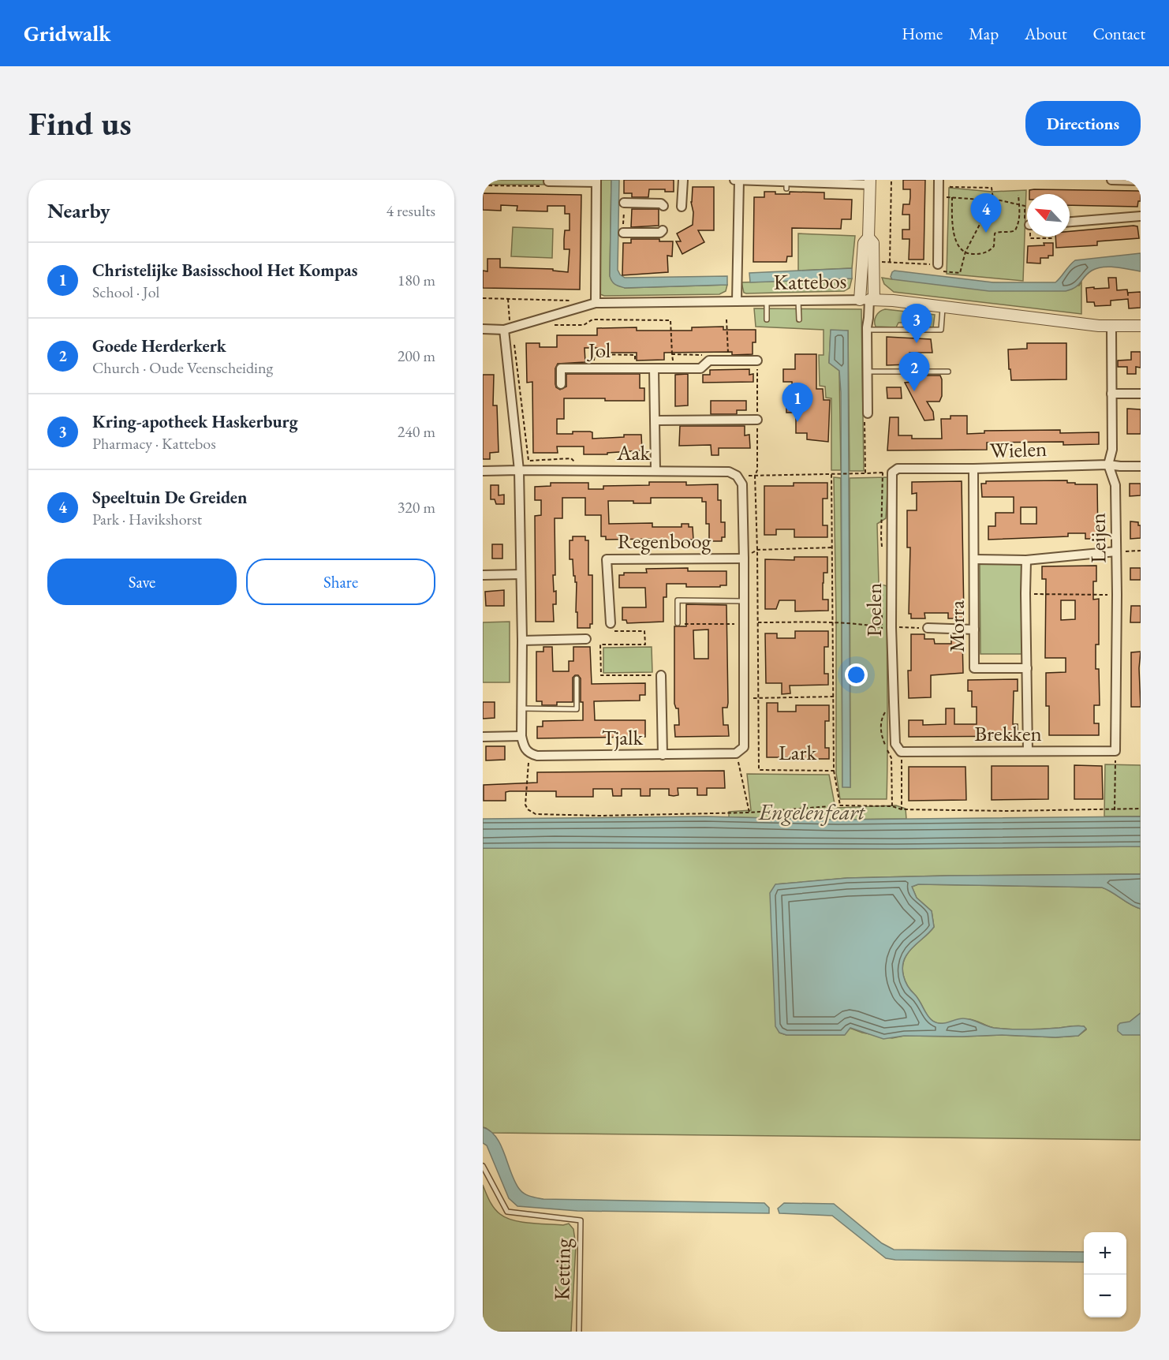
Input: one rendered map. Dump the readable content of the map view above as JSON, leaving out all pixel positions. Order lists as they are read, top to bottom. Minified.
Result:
{"streets":{"street":["Kattebos","Jol","Wielen","Aak","Leijen","Regenboog","Poelen","Morra","Brekken","Tjalk"],"lane":["Ketting"],"path":["Lark"]},"crossings":[["Kattebos","Leijen"],["Wielen","Leijen"],["Wielen","Poelen"],["Wielen","Morra"],["Leijen","Brekken"],["Poelen","Brekken"]],"water":["Engelenfeart"],"north":"top left","page":{"header":"Gridwalk","nav":["Home","Map","About","Contact"],"buttons":["Directions",["Save","Share"]],"title":"Find us","heading":["Nearby","4 results"],"pins":["4","3","2","1"],"list":[{"mark":"1","name":"Christelijke Basisschool Het Kompas","note":"School · Jol","value":"180 m"},{"mark":"2","name":"Goede Herderkerk","note":"Church · Oude Veenscheiding","value":"200 m"},{"mark":"3","name":"Kring-apotheek Haskerburg","note":"Pharmacy · Kattebos","value":"240 m"},{"mark":"4","name":"Speeltuin De Greiden","note":"Park · Havikshorst","value":"320 m"}],"map_buttons":["+","−"]}}
